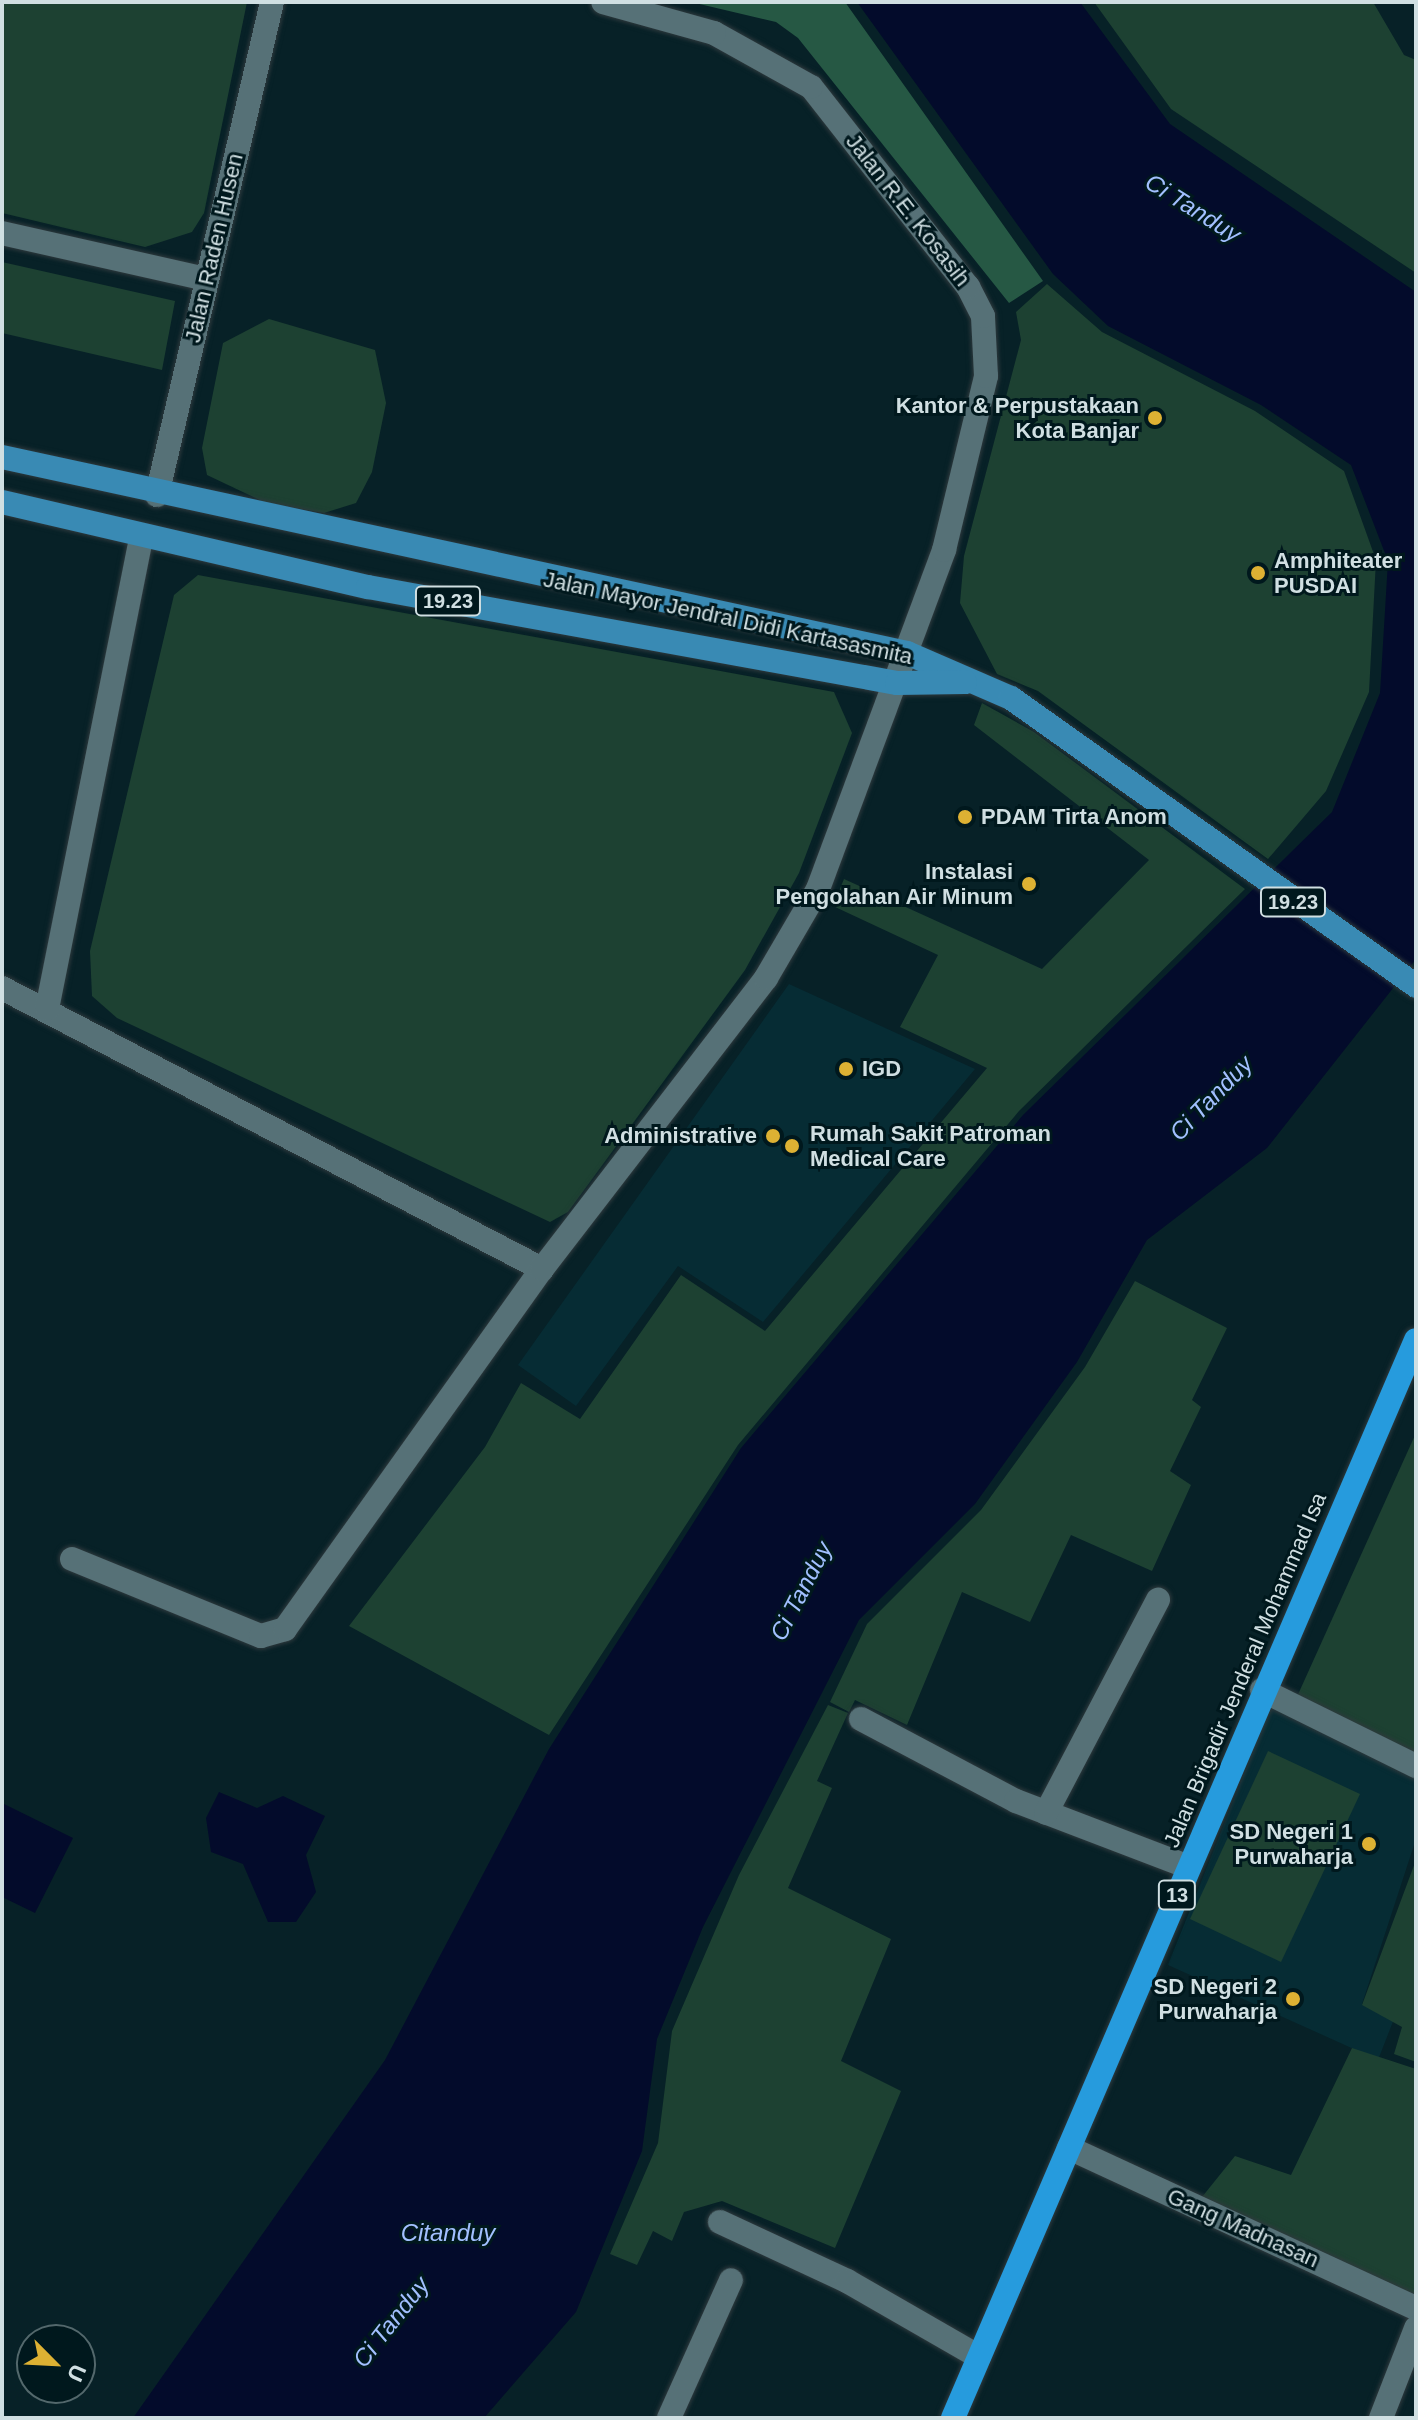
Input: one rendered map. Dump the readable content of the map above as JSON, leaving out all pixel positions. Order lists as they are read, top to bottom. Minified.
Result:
{"streets":{"highway":["Jalan Brigadir Jenderal Mohammad Isa","13"],"main road":["19.23","Jalan Mayor Jendral Didi Kartasasmita"],"street":["Jalan R.E. Kosasih","Jalan Raden Husen","Gang Madnasan"]},"crossings":[["Jalan R.E. Kosasih","19.23"],["Jalan R.E. Kosasih","Jalan Mayor Jendral Didi Kartasasmita"],["Jalan Raden Husen","Jalan Mayor Jendral Didi Kartasasmita"],["19.23","Jalan Mayor Jendral Didi Kartasasmita"],["Jalan Brigadir Jenderal Mohammad Isa","Gang Madnasan"]],"water":["Ci Tanduy","Citanduy"],"places":["Kantor & Perpustakaan Kota Banjar","Amphiteater PUSDAI","PDAM Tirta Anom","Instalasi Pengolahan Air Minum","IGD","Administrative","Rumah Sakit Patroman Medical Care","SD Negeri 1 Purwaharja","SD Negeri 2 Purwaharja"],"north":"bottom right"}
